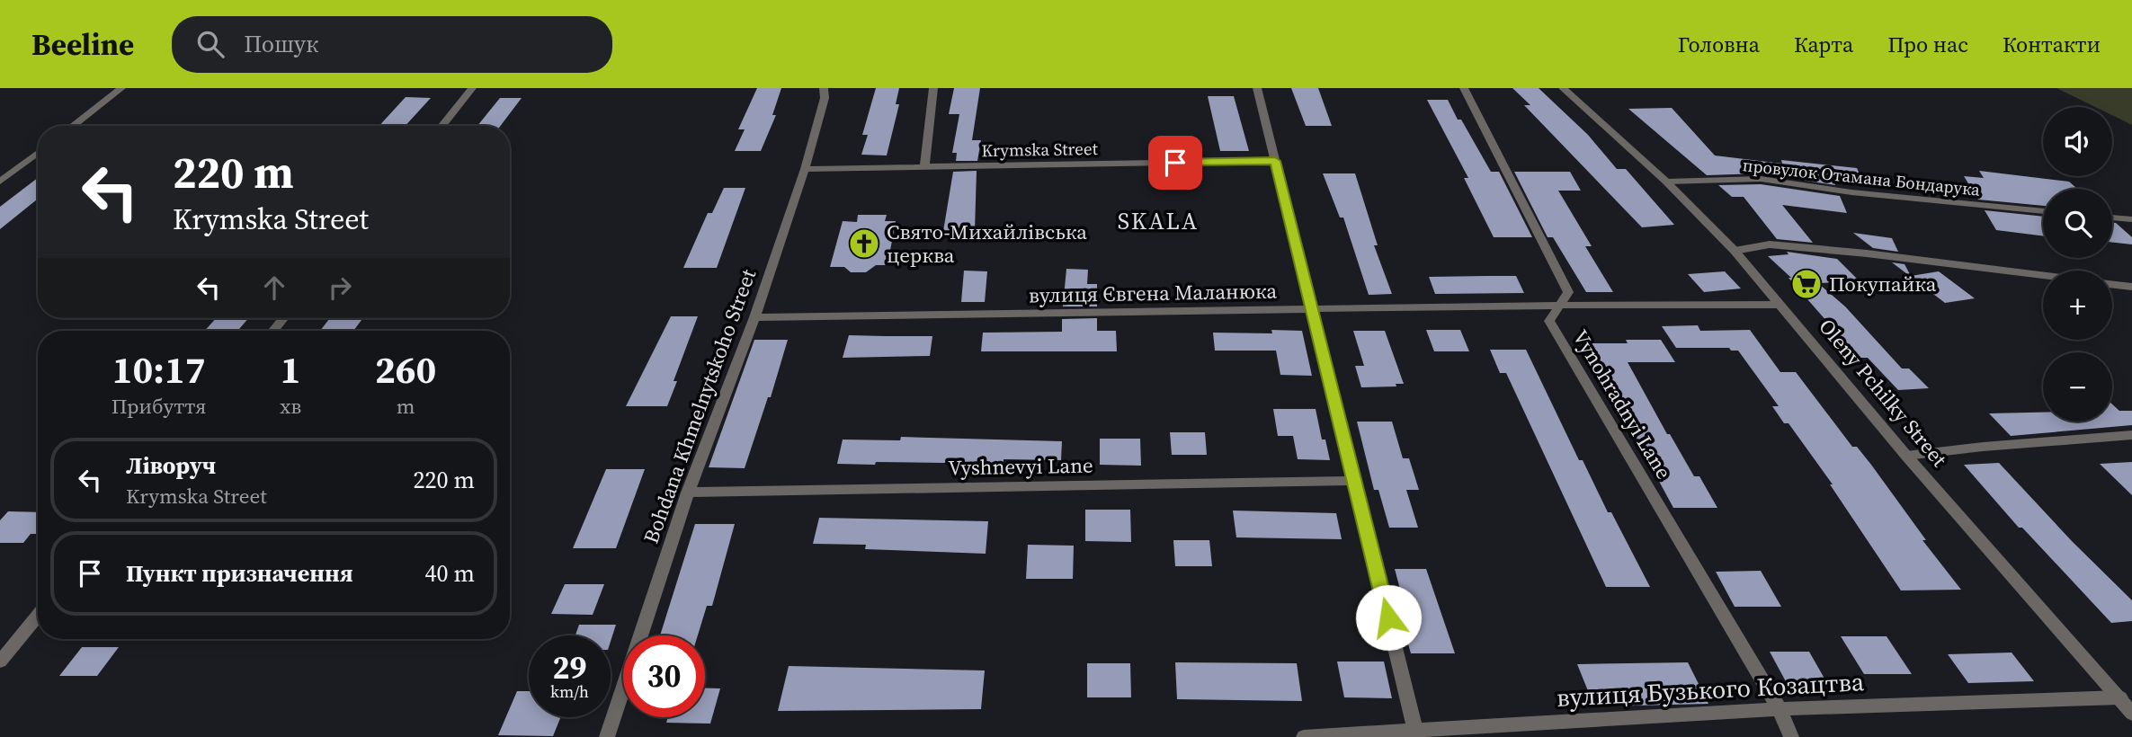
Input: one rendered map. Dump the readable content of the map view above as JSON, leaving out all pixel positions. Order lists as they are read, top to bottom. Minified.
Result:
{"streets":{"street":["Krymska Street","провулок Отамана Бондарука","вулиця Євгена Маланюка","Oleny Pchilky Street","Vynohradnyi Lane","Bohdana Khmelnytskoho Street","Vyshnevyi Lane","вулиця Бузького Козацтва"]},"crossings":[["Krymska Street","Bohdana Khmelnytskoho Street"],["провулок Отамана Бондарука","Oleny Pchilky Street"],["вулиця Євгена Маланюка","Oleny Pchilky Street"],["вулиця Євгена Маланюка","Vynohradnyi Lane"],["вулиця Євгена Маланюка","Bohdana Khmelnytskoho Street"],["Oleny Pchilky Street","вулиця Бузького Козацтва"],["Vynohradnyi Lane","вулиця Бузького Козацтва"],["Bohdana Khmelnytskoho Street","Vyshnevyi Lane"]],"districts":["SKALA"],"places":{"church":["Свято-Михайлівська церква"],"supermarket":["Покупайка"]},"page":{"header":"Beeline","search":"Пошук","nav":["Головна","Карта","Про нас","Контакти"],"map_buttons":["+","−"],"turn":["220 m","Krymska Street"],"eta":["10:17","Прибуття","1","хв","260","m"],"list":[{"name":"Ліворуч","note":"Krymska Street","value":"220 m"},{"name":"Пункт призначення","value":"40 m"}],"speed":"29 km/h","limit":"30"}}
